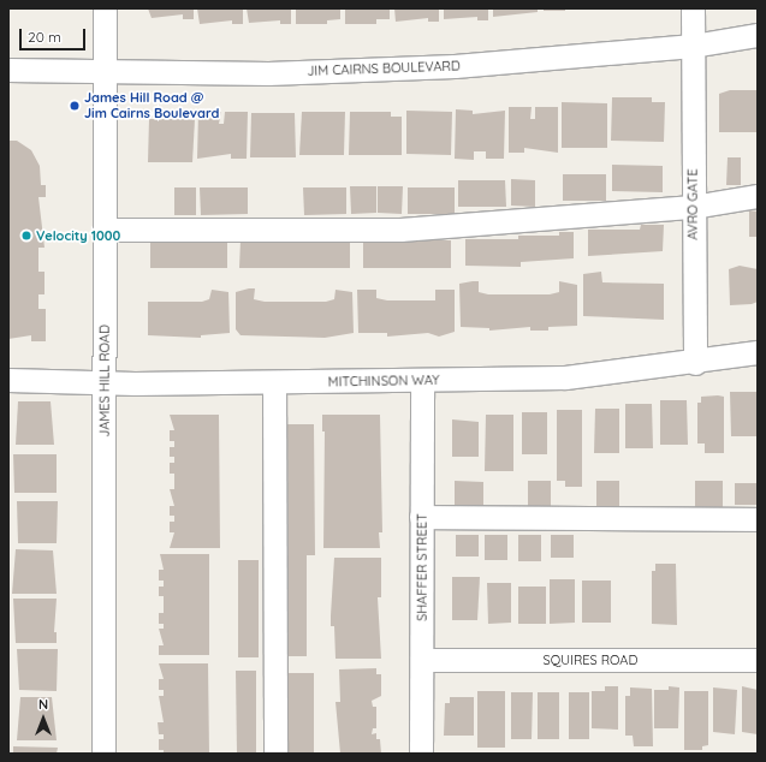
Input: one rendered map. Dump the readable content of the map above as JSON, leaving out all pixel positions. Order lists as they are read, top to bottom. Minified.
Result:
{"streets":{"street":["JIM CAIRNS BOULEVARD","AVRO GATE","JAMES HILL ROAD","MITCHINSON WAY","SHAFFER STREET","SQUIRES ROAD"]},"crossings":[["JIM CAIRNS BOULEVARD","AVRO GATE"],["JIM CAIRNS BOULEVARD","JAMES HILL ROAD"],["AVRO GATE","MITCHINSON WAY"],["JAMES HILL ROAD","MITCHINSON WAY"],["MITCHINSON WAY","SHAFFER STREET"],["SHAFFER STREET","SQUIRES ROAD"]],"places":["James Hill Road @ Jim Cairns Boulevard","Velocity 1000"],"scale_bar":"20 m","north":"top"}
